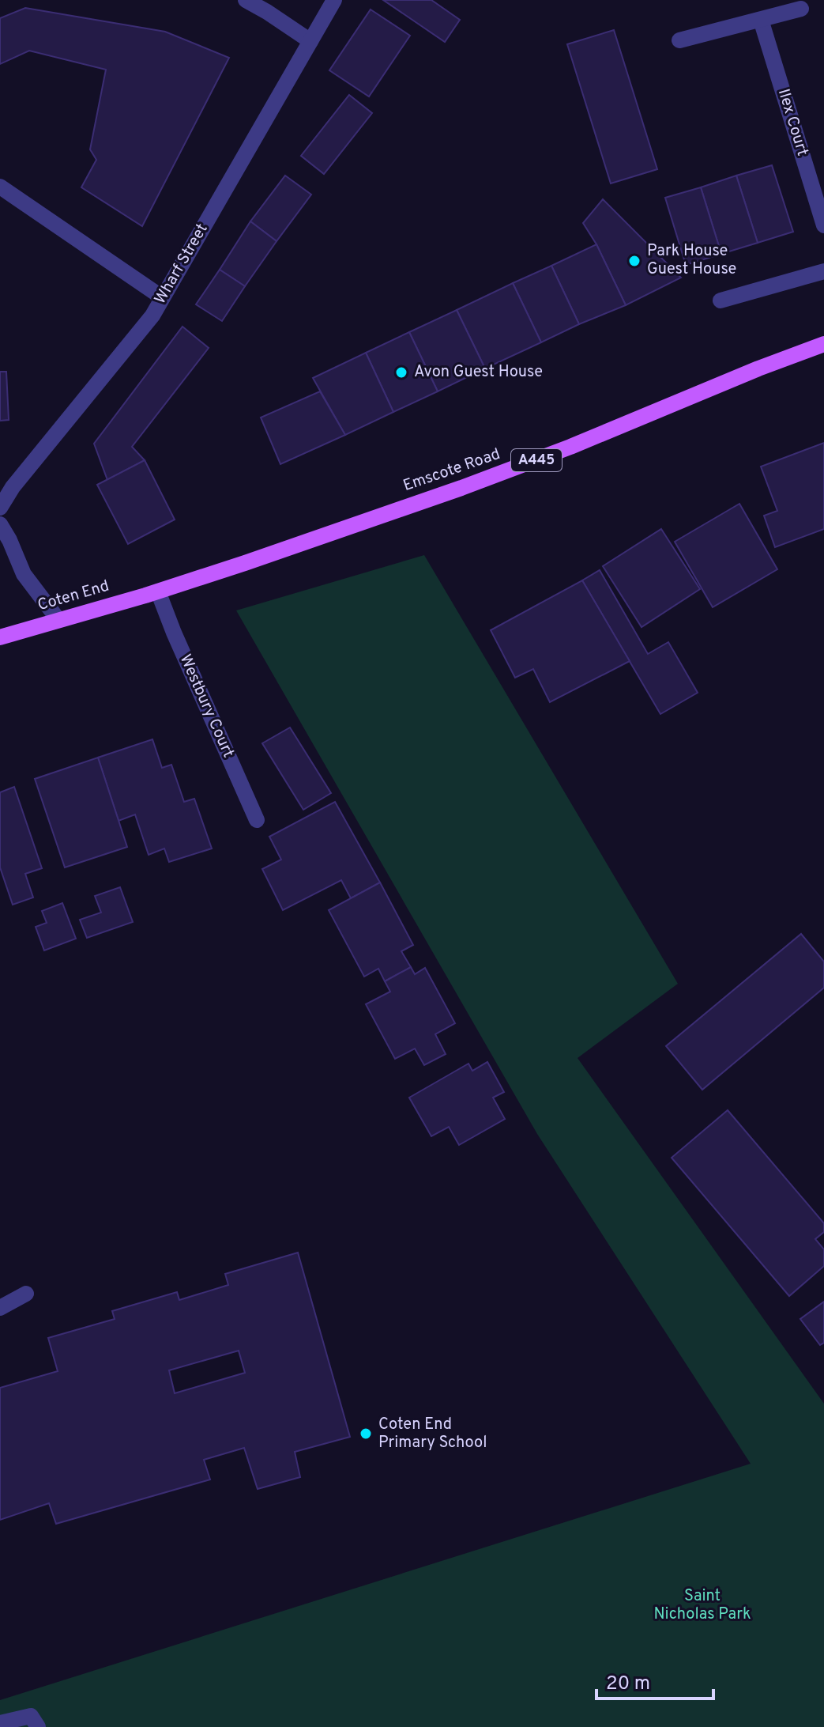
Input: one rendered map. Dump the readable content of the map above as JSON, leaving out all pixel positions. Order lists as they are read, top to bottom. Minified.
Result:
{"streets":{"main road":["A445","Emscote Road","Coten End"],"street":["Ilex Court","Wharf Street","Westbury Court"]},"crossings":[["Emscote Road","Coten End"],["Emscote Road","Westbury Court"],["Coten End","Westbury Court"]],"parks":["Saint Nicholas Park"],"places":["Park House Guest House","Avon Guest House","Coten End Primary School"],"scale_bar":"20 m"}
